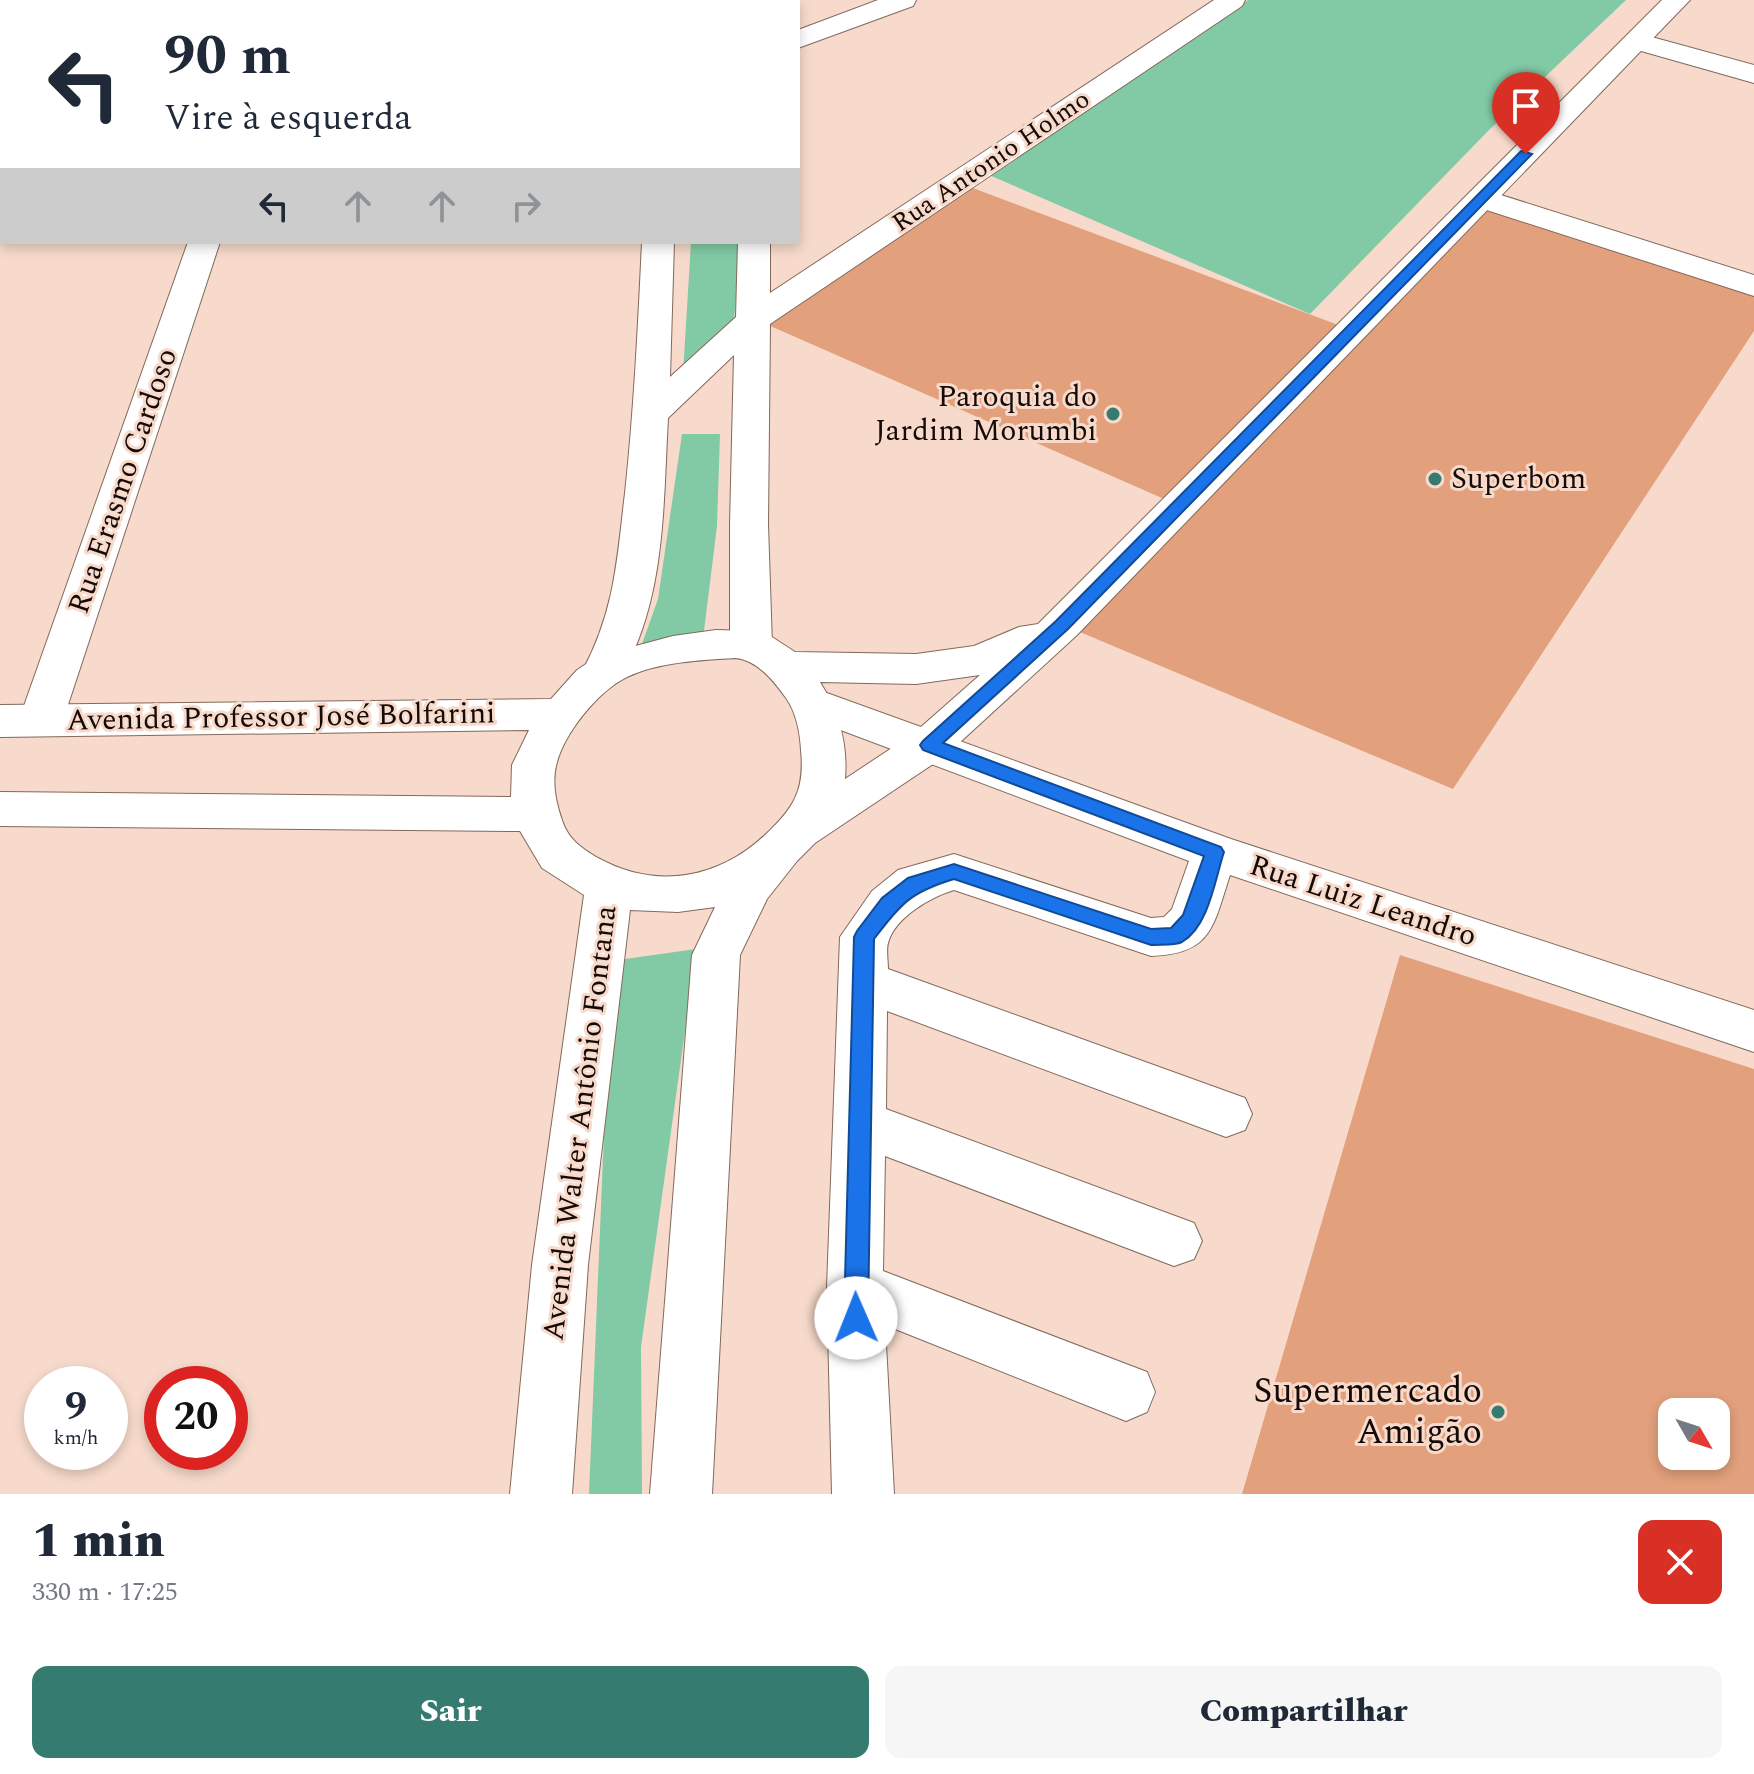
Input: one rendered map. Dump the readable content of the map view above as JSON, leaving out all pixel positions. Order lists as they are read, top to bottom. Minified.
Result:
{"streets":{"main road":["Rua Antonio Holmo","Rua Erasmo Cardoso","Avenida Professor José Bolfarini","Rua Luiz Leandro","Avenida Walter Antônio Fontana"]},"crossings":[["Rua Antonio Holmo","Avenida Walter Antônio Fontana"],["Rua Erasmo Cardoso","Avenida Professor José Bolfarini"],["Avenida Professor José Bolfarini","Rua Luiz Leandro"],["Avenida Professor José Bolfarini","Avenida Walter Antônio Fontana"],["Rua Luiz Leandro","Avenida Walter Antônio Fontana"]],"places":["Paroquia do Jardim Morumbi","Superbom","Supermercado Amigão"],"north":"bottom right","page":{"turn":["90 m","Vire à esquerda"],"speed":"9 km/h","limit":"20","heading":["1 min","330 m · 17:25"],"buttons":["Sair","Compartilhar"]}}
